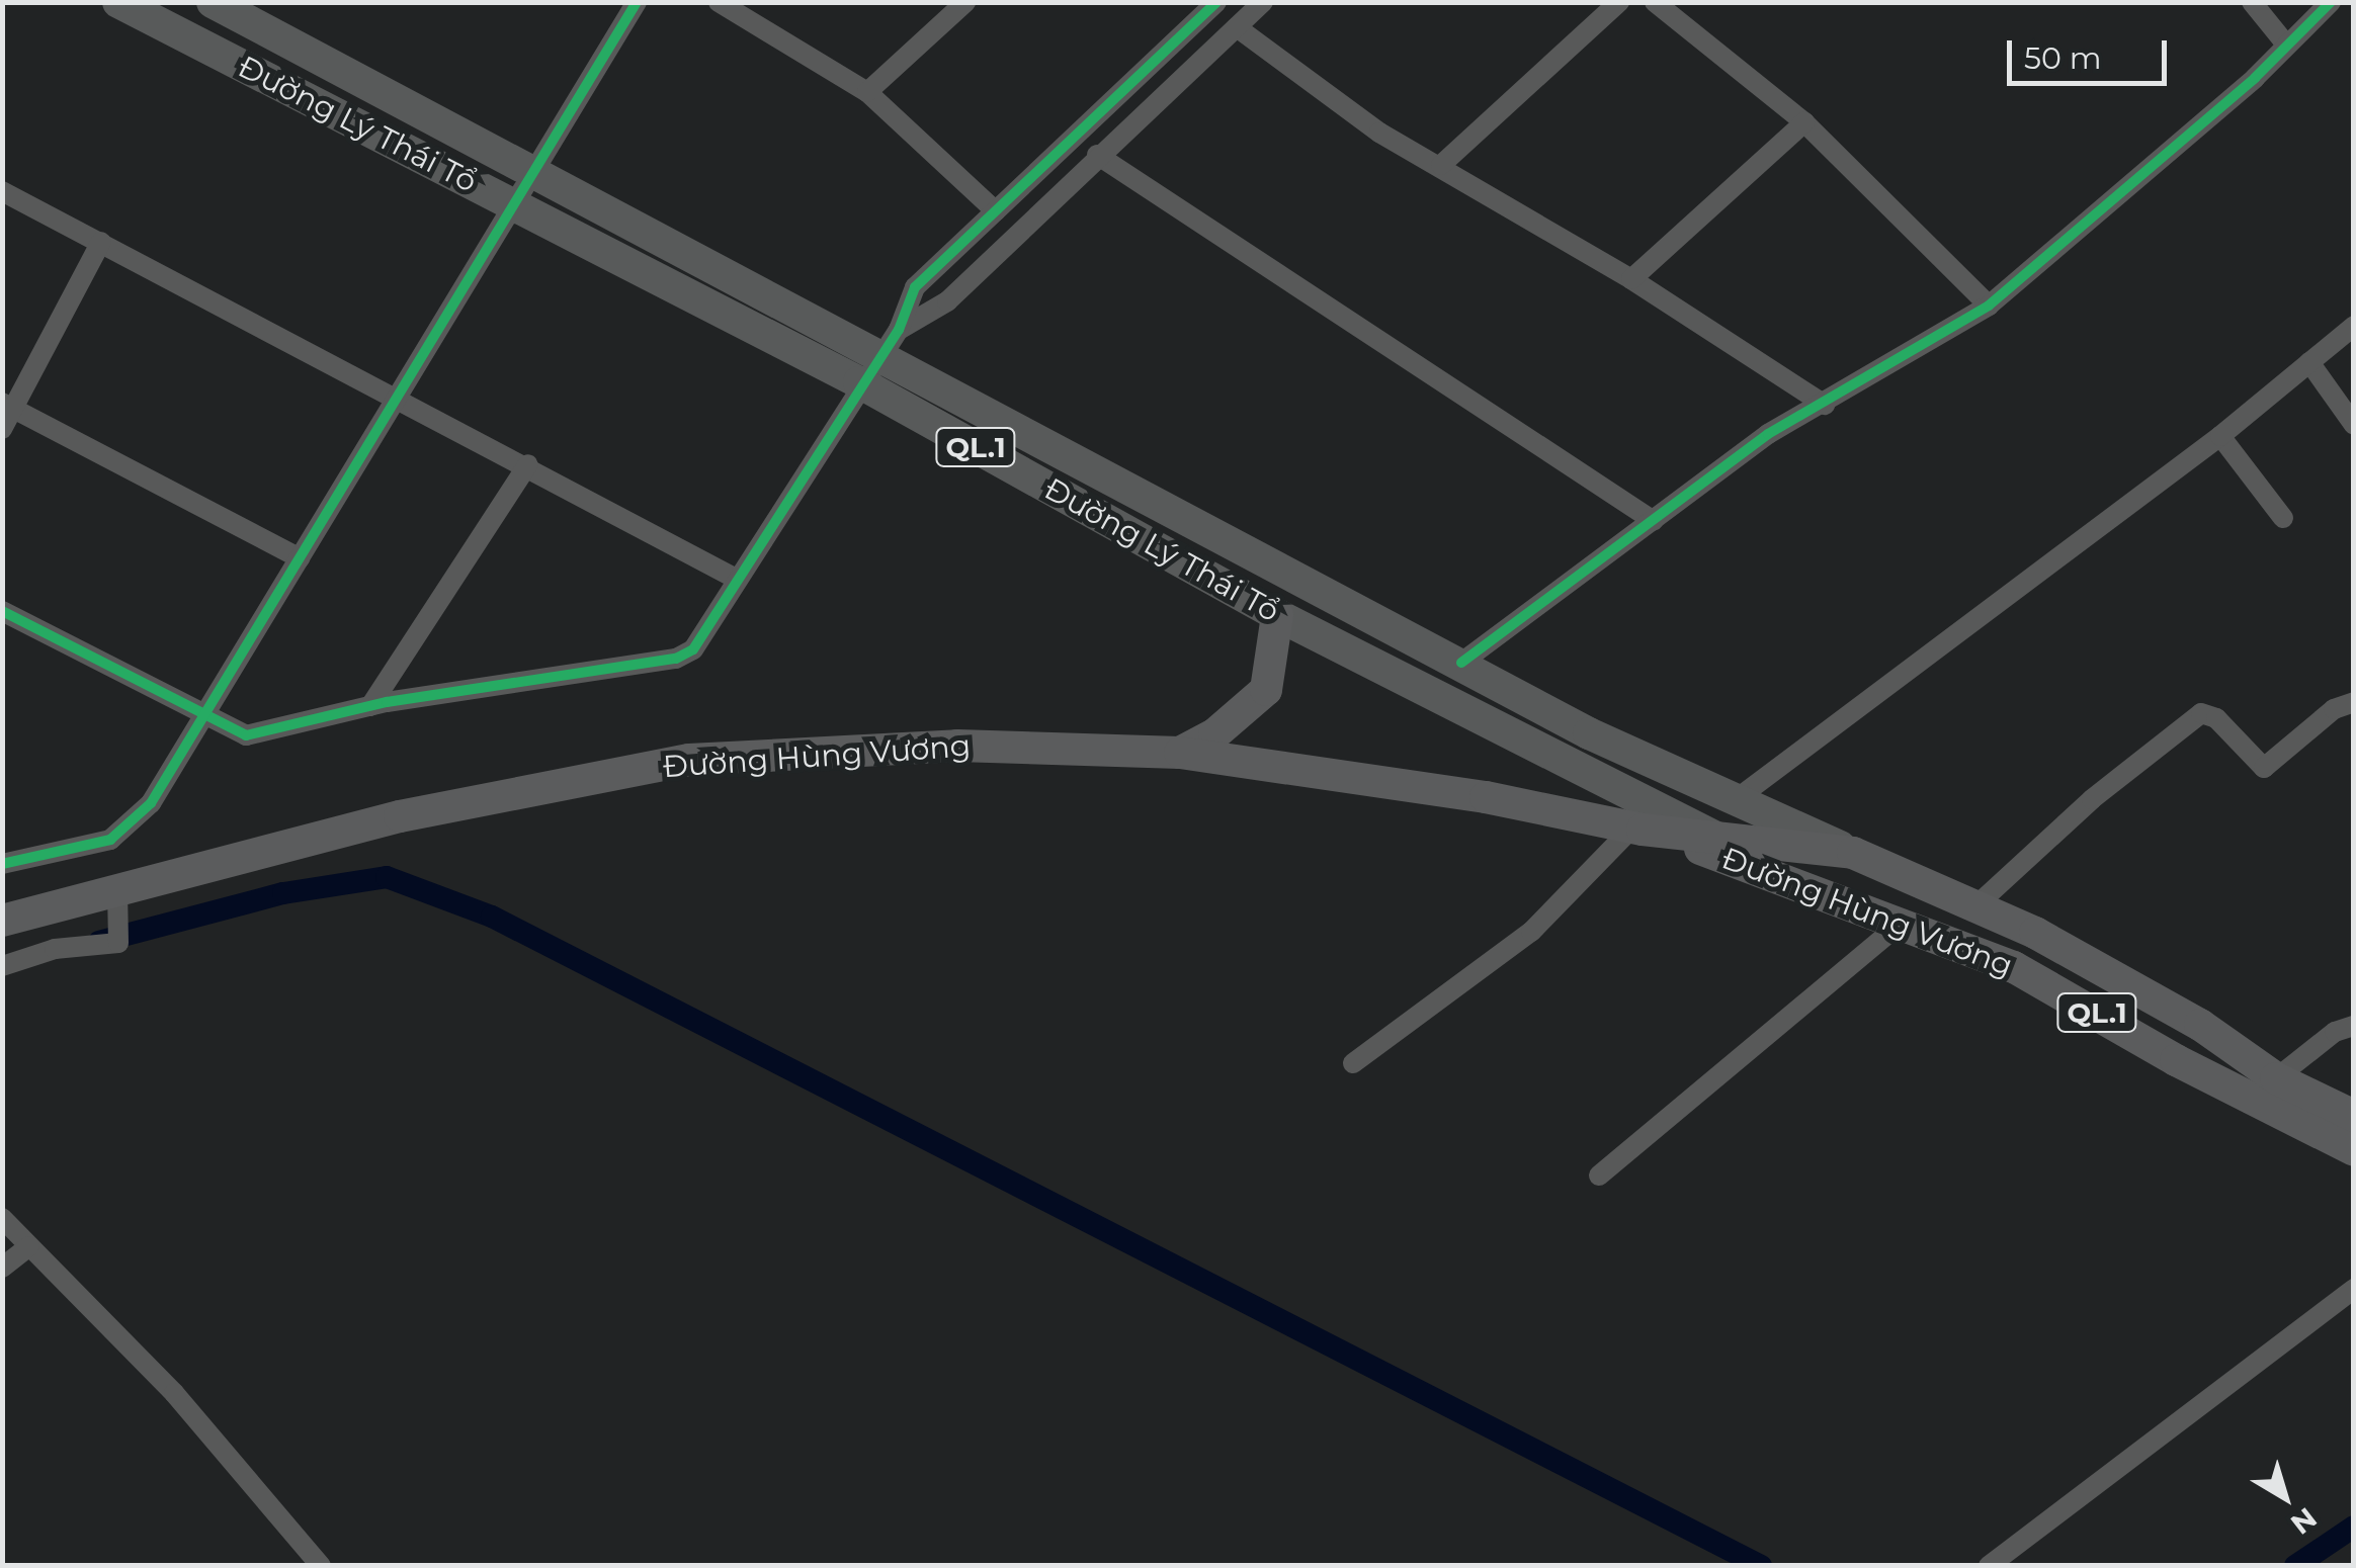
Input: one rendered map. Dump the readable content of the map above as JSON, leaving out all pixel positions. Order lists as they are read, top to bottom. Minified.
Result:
{"streets":{"highway":["QL.1","Đường Hùng Vương"],"main road":["Đường Lý Thái Tổ"]},"crossings":[["Đường Lý Thái Tổ","Đường Hùng Vương"]],"scale_bar":"50 m","north":"bottom right"}
